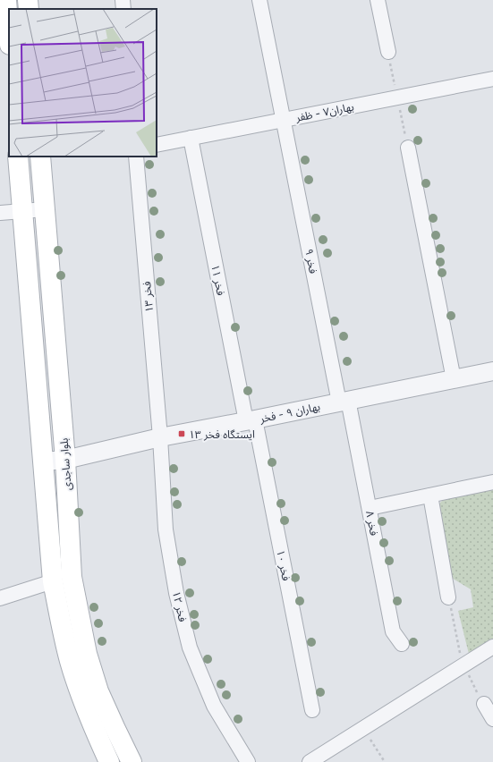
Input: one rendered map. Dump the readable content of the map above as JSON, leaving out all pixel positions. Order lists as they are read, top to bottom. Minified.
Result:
{"streets":{"main road":["بلوار ساجدی"],"street":["بهاران۷ - ظفر","فخر ۹","فخر ۱۱","فخر ۱۳","بهاران ۹ - فخر","فخر ۸","فخر ۱۰","فخر ۱۲"]},"crossings":[["بهاران۷ - ظفر","فخر ۹"],["بهاران۷ - ظفر","فخر ۱۱"],["فخر ۹","بهاران ۹ - فخر"],["فخر ۹","فخر ۸"],["فخر ۱۱","بهاران ۹ - فخر"],["فخر ۱۱","فخر ۱۰"],["فخر ۱۳","بهاران ۹ - فخر"],["فخر ۱۳","فخر ۱۲"],["بهاران ۹ - فخر","بلوار ساجدی"],["بهاران ۹ - فخر","فخر ۸"],["بهاران ۹ - فخر","فخر ۱۰"],["بهاران ۹ - فخر","فخر ۱۲"]],"places":{"transit":["ایستگاه فخر ۱۳"]}}
